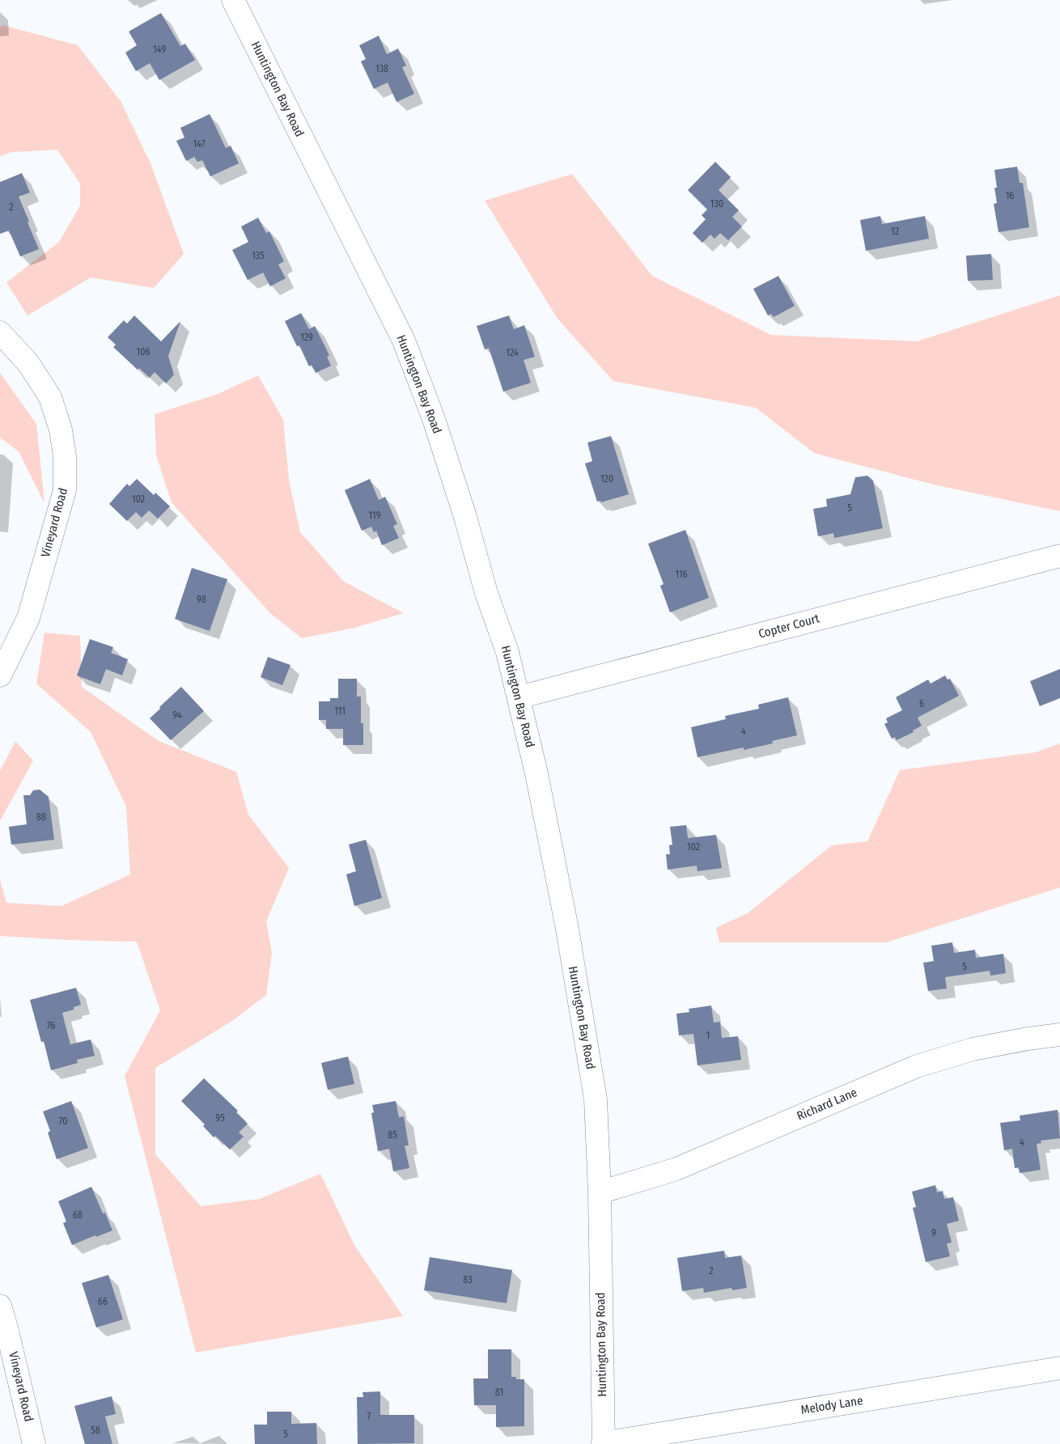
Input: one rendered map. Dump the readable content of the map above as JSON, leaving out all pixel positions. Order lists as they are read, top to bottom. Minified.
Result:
{"streets":{"street":["Huntington Bay Road","Vineyard Road","Copter Court","Richard Lane","Melody Lane"]},"crossings":[["Huntington Bay Road","Copter Court"],["Huntington Bay Road","Richard Lane"],["Huntington Bay Road","Melody Lane"]],"house_numbers":["149","138","147","16","130","2","12","135","129","106","124","120","102","5","119","116","98","6","111","94","4","88","102","5","76","1","95","70","85","4","68","9","2","83","66","81","7","58","5"]}
